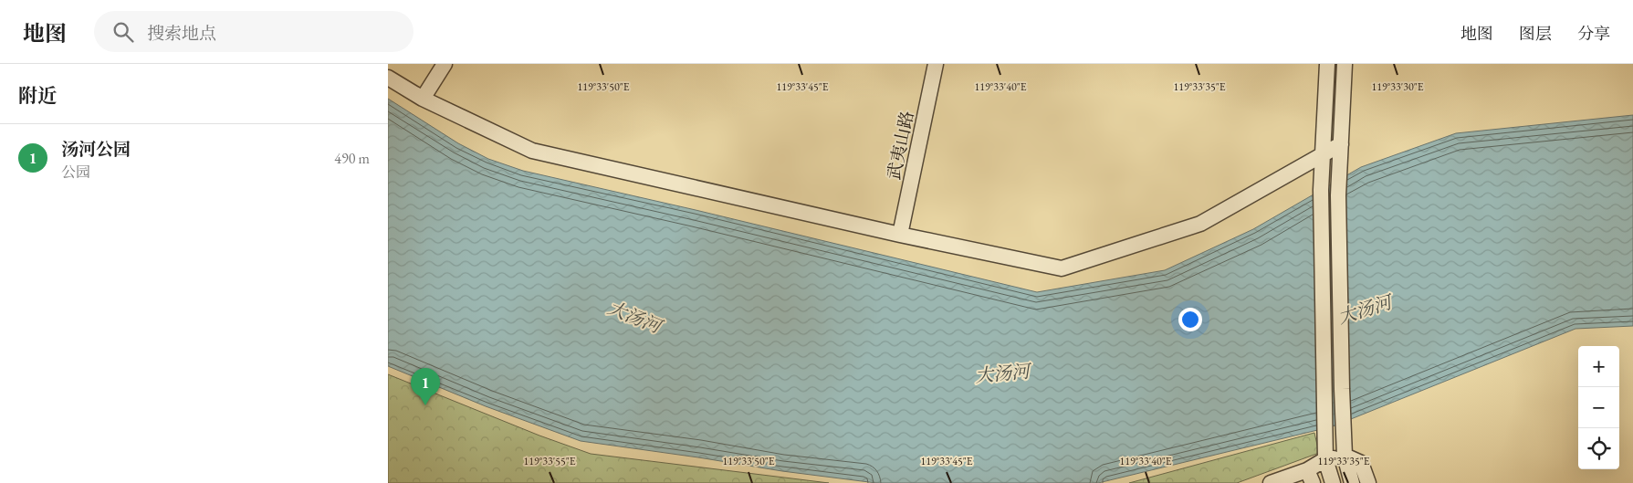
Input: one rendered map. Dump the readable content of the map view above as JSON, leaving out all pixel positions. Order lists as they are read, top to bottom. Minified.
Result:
{"streets":{"street":["武夷山路"]},"water":["大汤河"],"page":{"header":"地图","search":"搜索地点","nav":["地图","图层","分享"],"heading":"附近","list":[{"mark":"1","name":"汤河公园","note":"公园","value":"490 m"}],"map_buttons":["+","−"],"pins":"1"},"coordinates":["119°33'50\"E","119°33'45\"E","119°33'40\"E","119°33'35\"E","119°33'30\"E","119°33'55\"E"]}
